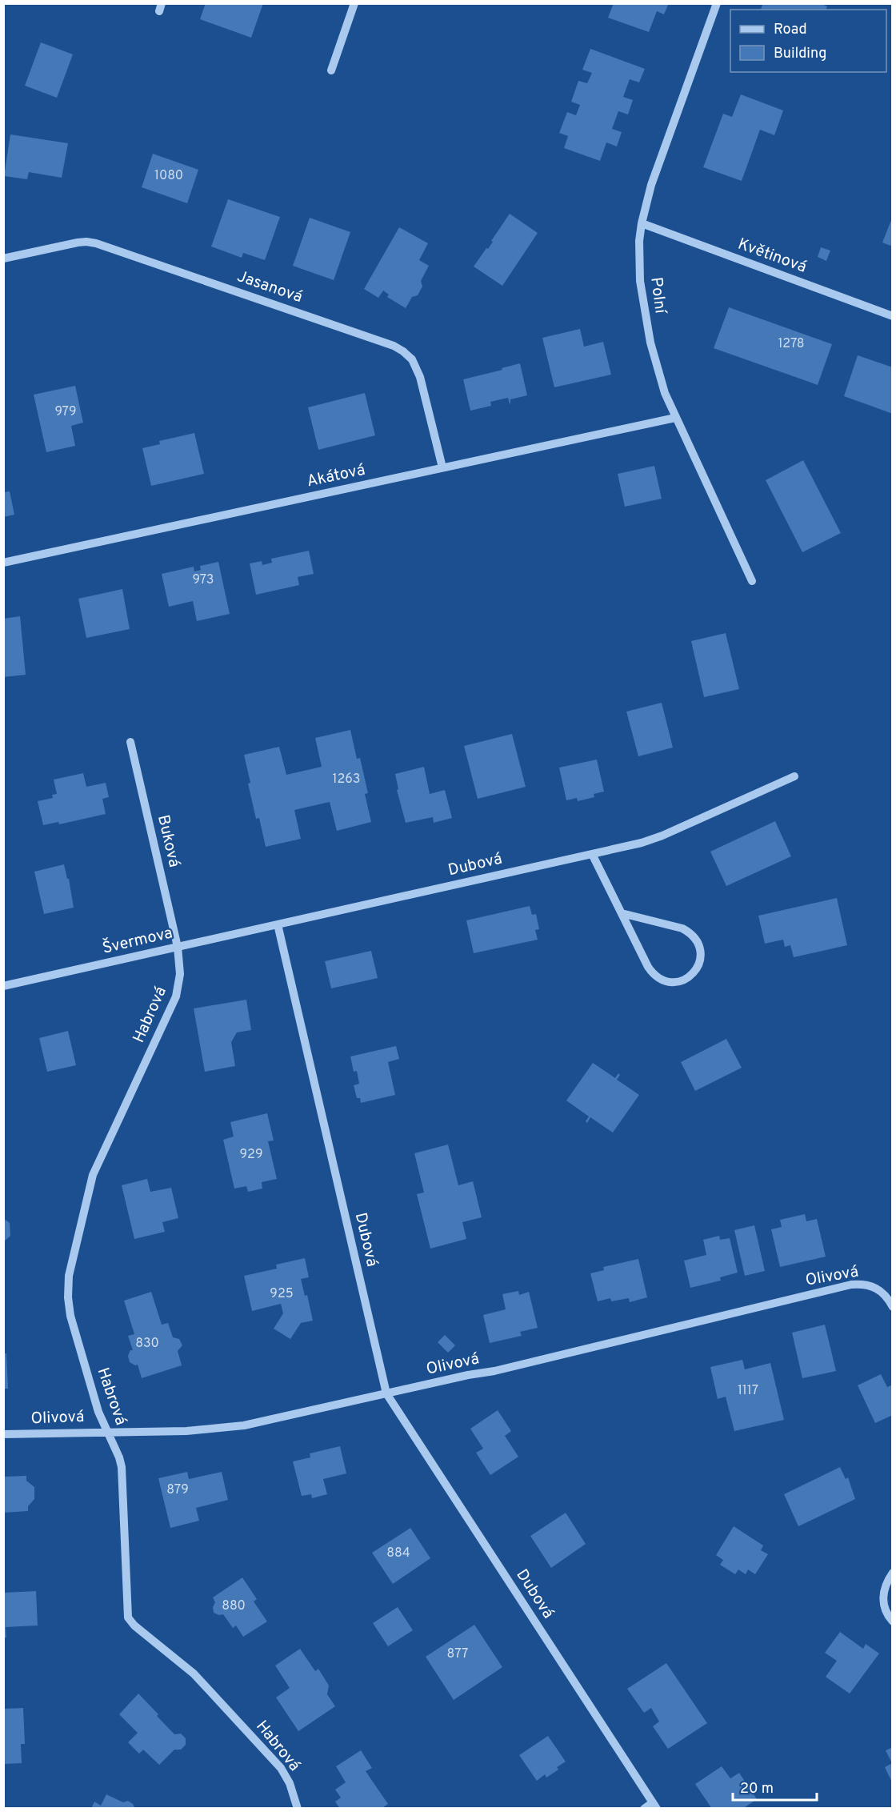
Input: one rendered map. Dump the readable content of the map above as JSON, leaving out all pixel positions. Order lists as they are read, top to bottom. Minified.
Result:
{"streets":{"street":["Květinová","Jasanová","Polní","Akátová","Buková","Dubová","Švermova","Habrová","Olivová"]},"crossings":[["Květinová","Polní"],["Jasanová","Akátová"],["Polní","Akátová"],["Buková","Švermova"],["Buková","Habrová"],["Dubová","Švermova"],["Dubová","Olivová"],["Švermova","Habrová"],["Habrová","Olivová"]],"house_numbers":["1080","1278","979","973","1263","929","925","830","1117","879","884","880","877"],"legend":["Road","Building"],"scale_bar":"20 m"}
